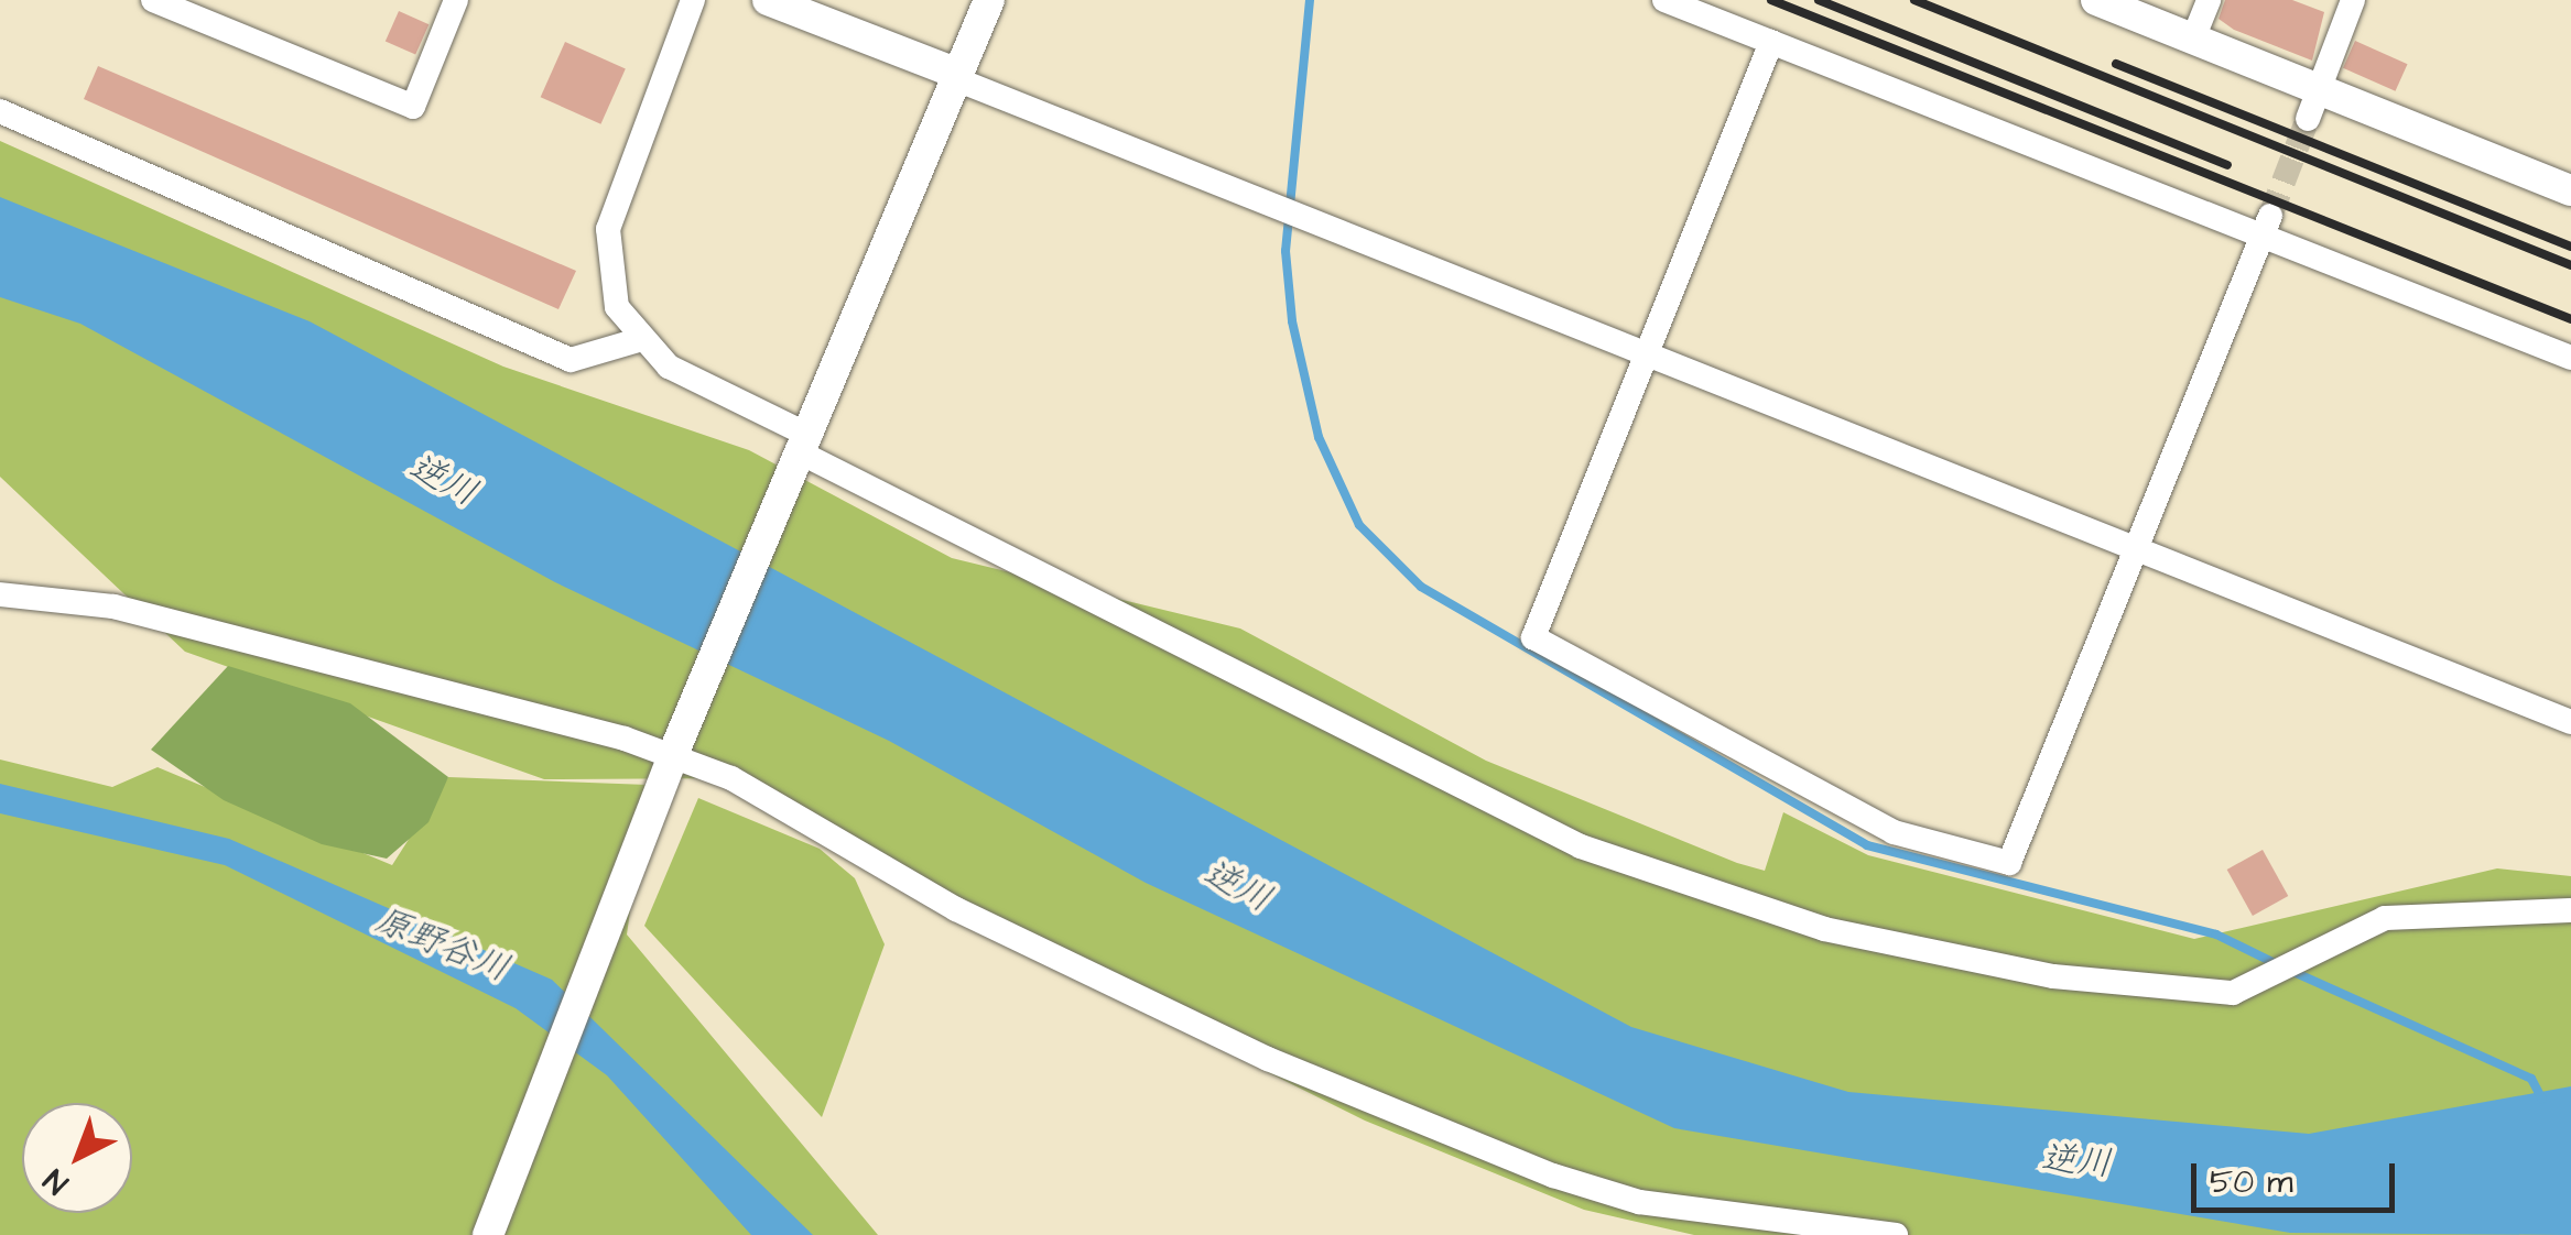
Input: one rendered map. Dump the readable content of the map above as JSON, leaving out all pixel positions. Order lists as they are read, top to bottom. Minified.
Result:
{"water":["逆川","原野谷川"],"scale_bar":"50 m","north":"bottom left"}
